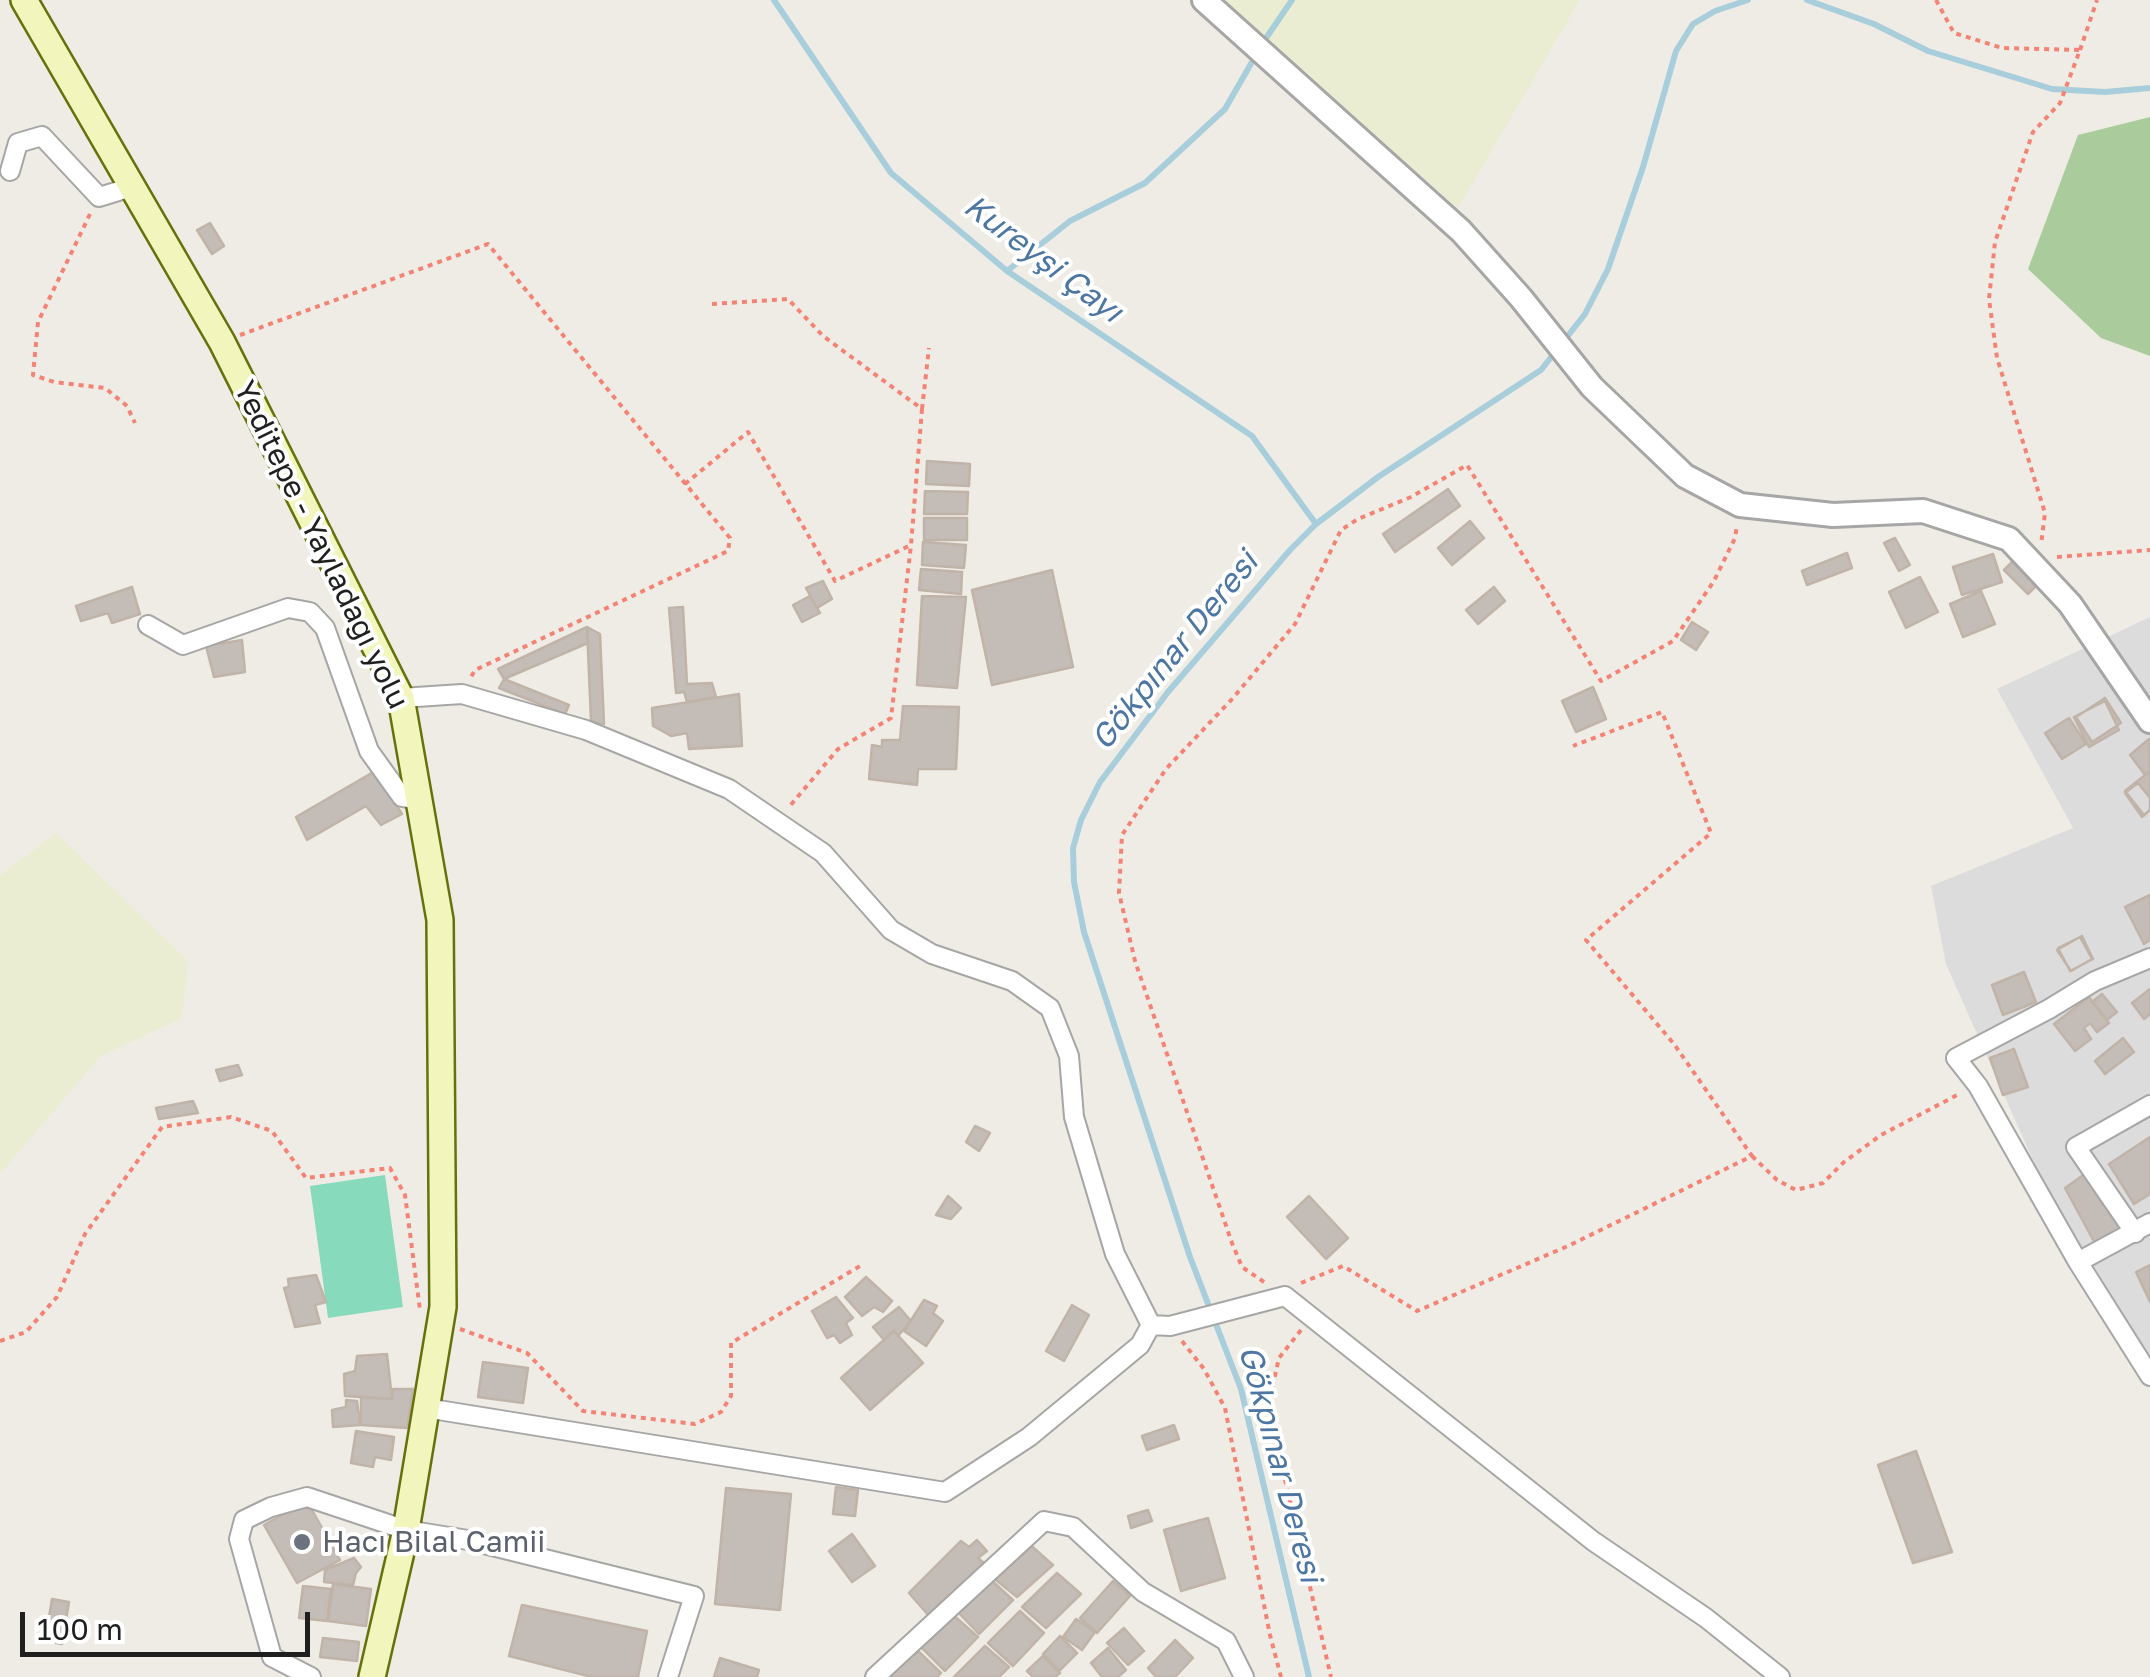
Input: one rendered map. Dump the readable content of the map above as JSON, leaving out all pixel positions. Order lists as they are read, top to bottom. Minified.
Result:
{"streets":{"main road":["Yeditepe - Yayladağı yolu"]},"water":["Kureyşi Çayı","Gökpınar Deresi"],"places":["Hacı Bilal Camii"],"scale_bar":"100 m"}
